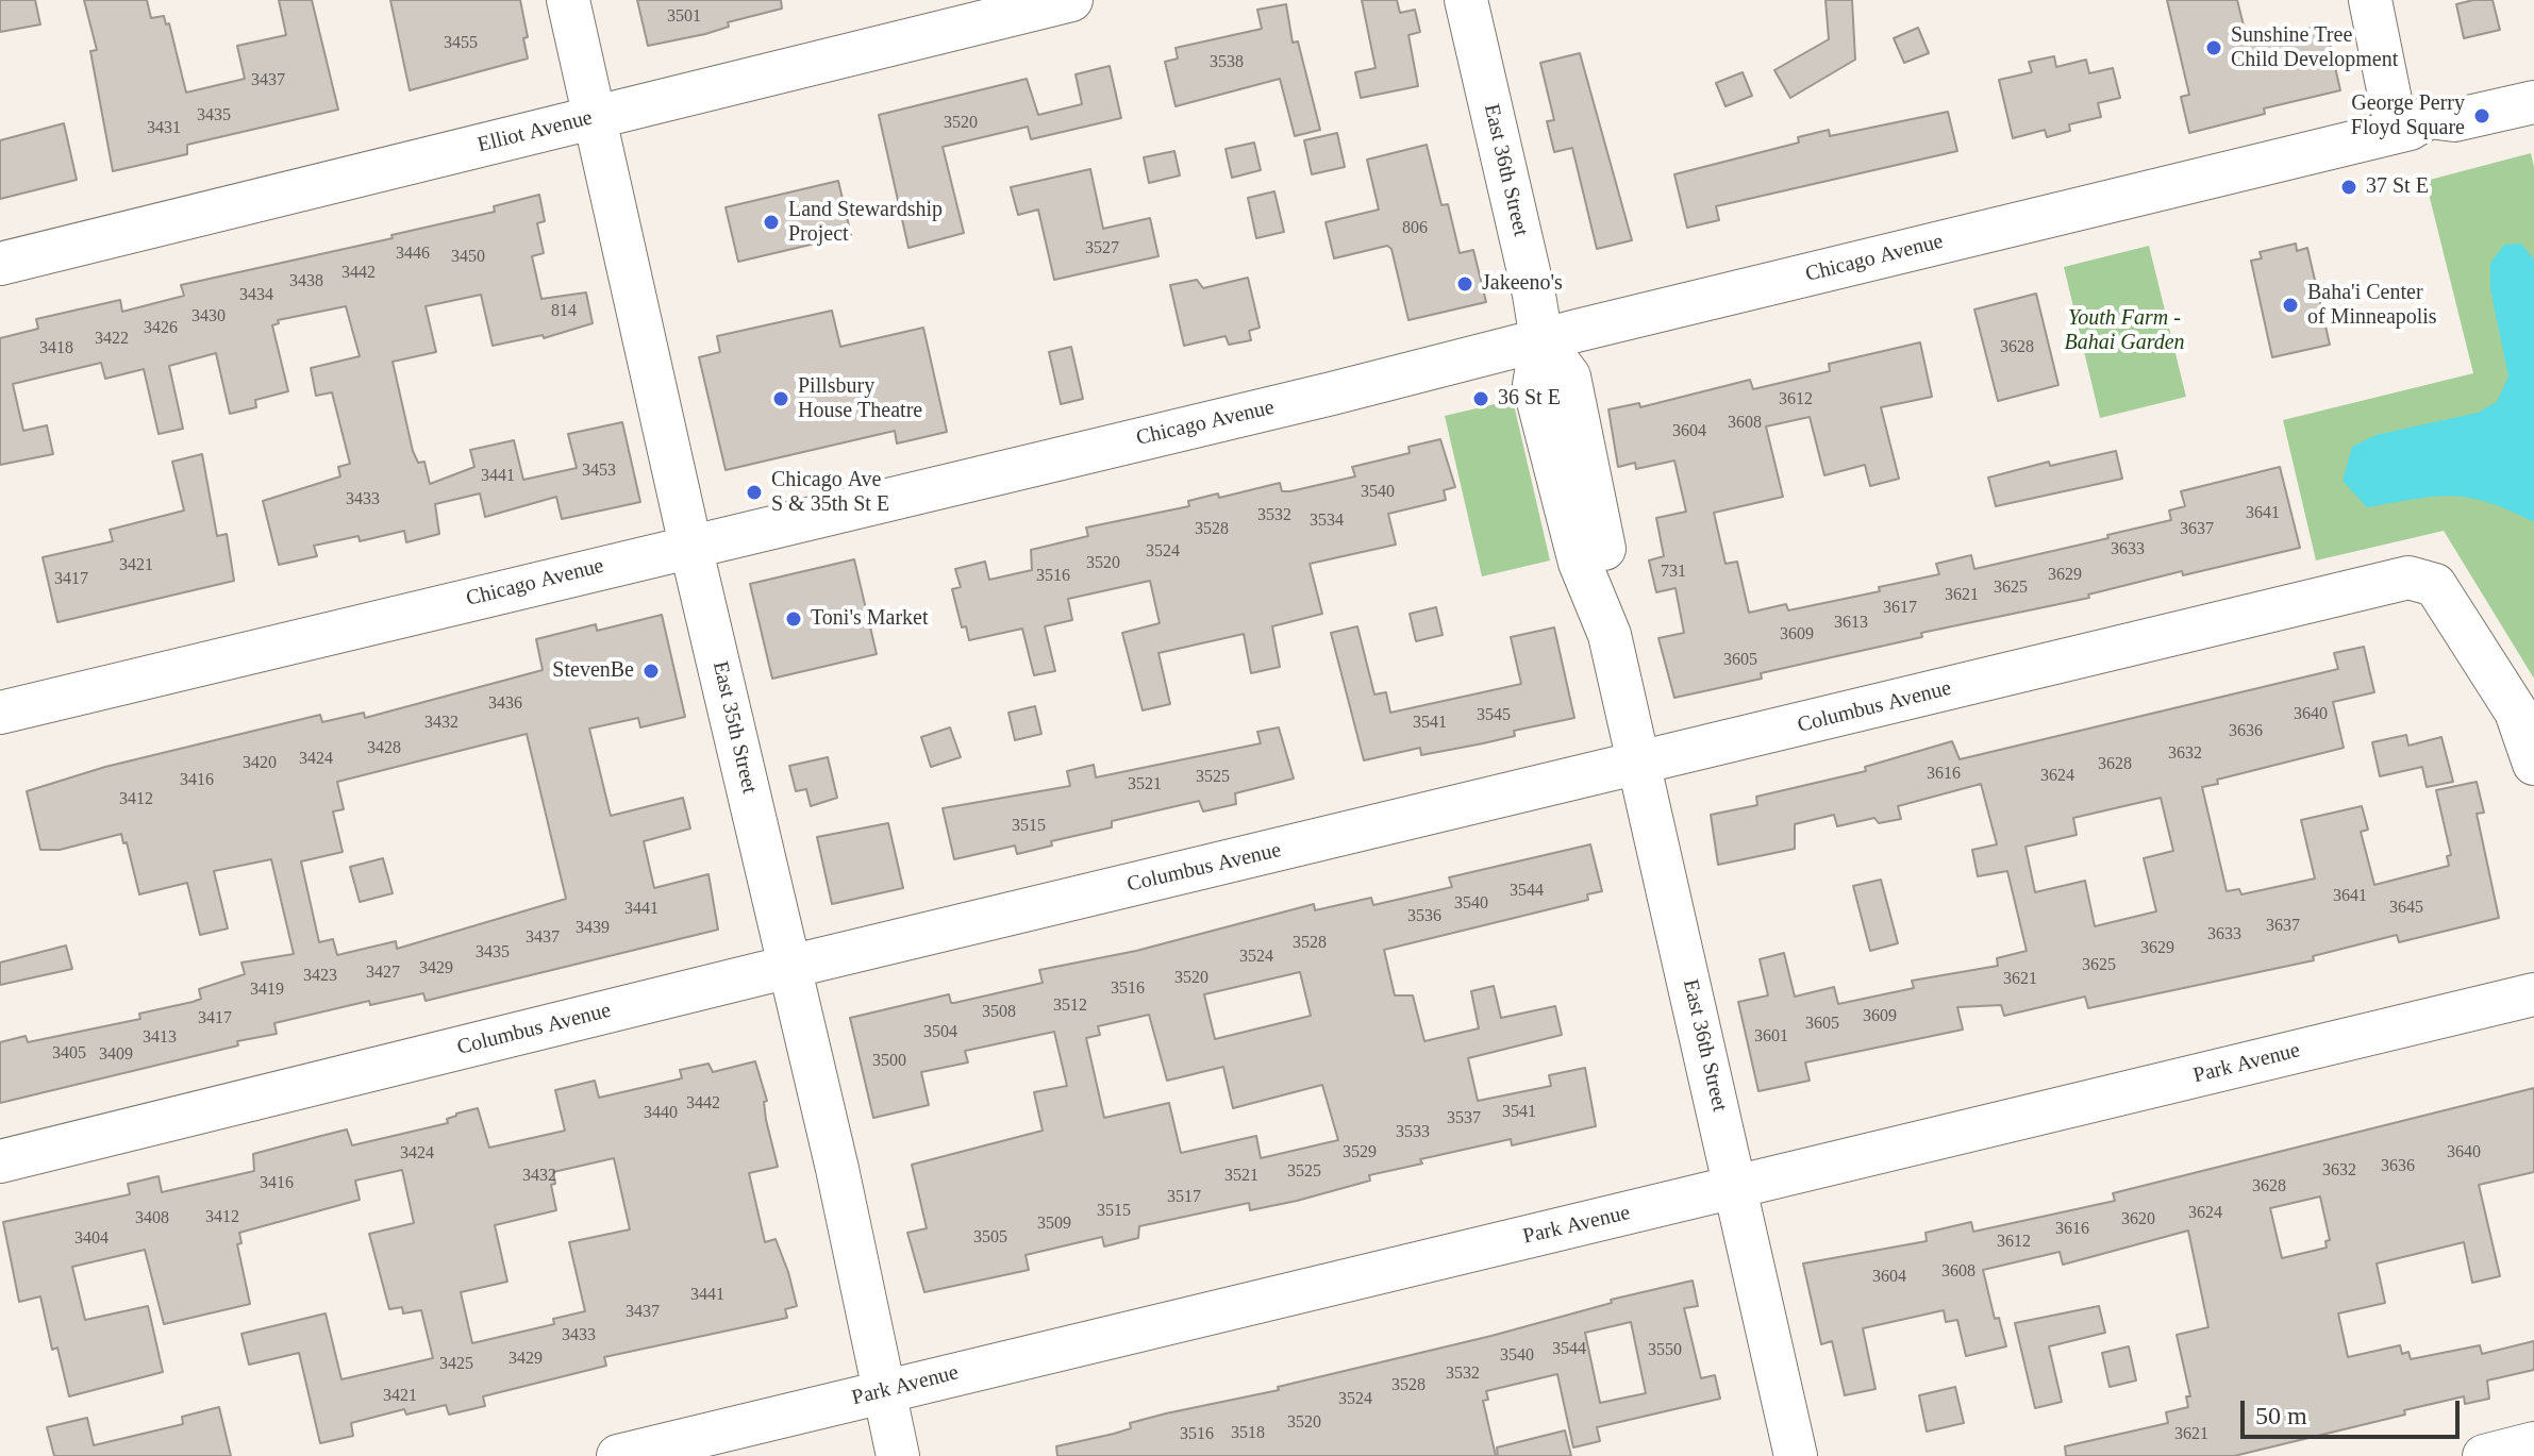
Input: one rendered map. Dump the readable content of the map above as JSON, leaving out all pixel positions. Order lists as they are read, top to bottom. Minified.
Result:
{"streets":{"street":["Elliot Avenue","East 36th Street","Chicago Avenue","Columbus Avenue","East 35th Street","Park Avenue"]},"crossings":[["Elliot Avenue","East 35th Street"],["East 36th Street","Chicago Avenue"],["East 36th Street","Columbus Avenue"],["East 36th Street","Park Avenue"],["Chicago Avenue","East 35th Street"],["Columbus Avenue","East 35th Street"],["East 35th Street","Park Avenue"]],"parks":["Youth Farm - Bahai Garden"],"places":["Sunshine Tree Child Development","George Perry Floyd Square","37 St E","Land Stewardship Project","Jakeeno's","Baha'i Center of Minneapolis","Pillsbury House Theatre","36 St E","Chicago Ave S & 35th St E","Toni's Market","StevenBe"],"house_numbers":["3501","3455","3538","3437","3435","3520","3431","806","3527","3446","3450","3442","3438","3434","814","3430","3426","3422","3628","3418","3612","3608","3604","3453","3441","3540","3433","3641","3532","3534","3528","3637","3633","3524","3520","3421","731","3629","3516","3417","3625","3621","3617","3613","3609","3605","3436","3640","3545","3432","3541","3636","3428","3632","3424","3420","3628","3616","3624","3525","3416","3521","3412","3515","3544","3641","3540","3645","3441","3536","3637","3439","3633","3437","3528","3629","3435","3524","3625","3429","3427","3423","3520","3621","3516","3419","3512","3508","3609","3417","3605","3504","3601","3413","3405","3409","3500","3442","3541","3440","3537","3533","3529","3640","3424","3636","3632","3525","3432","3521","3416","3628","3517","3515","3624","3412","3408","3620","3509","3616","3505","3404","3612","3608","3604","3441","3437","3433","3544","3550","3540","3429","3425","3532","3528","3421","3524","3520","3518","3516","3621"],"scale_bar":"50 m"}
